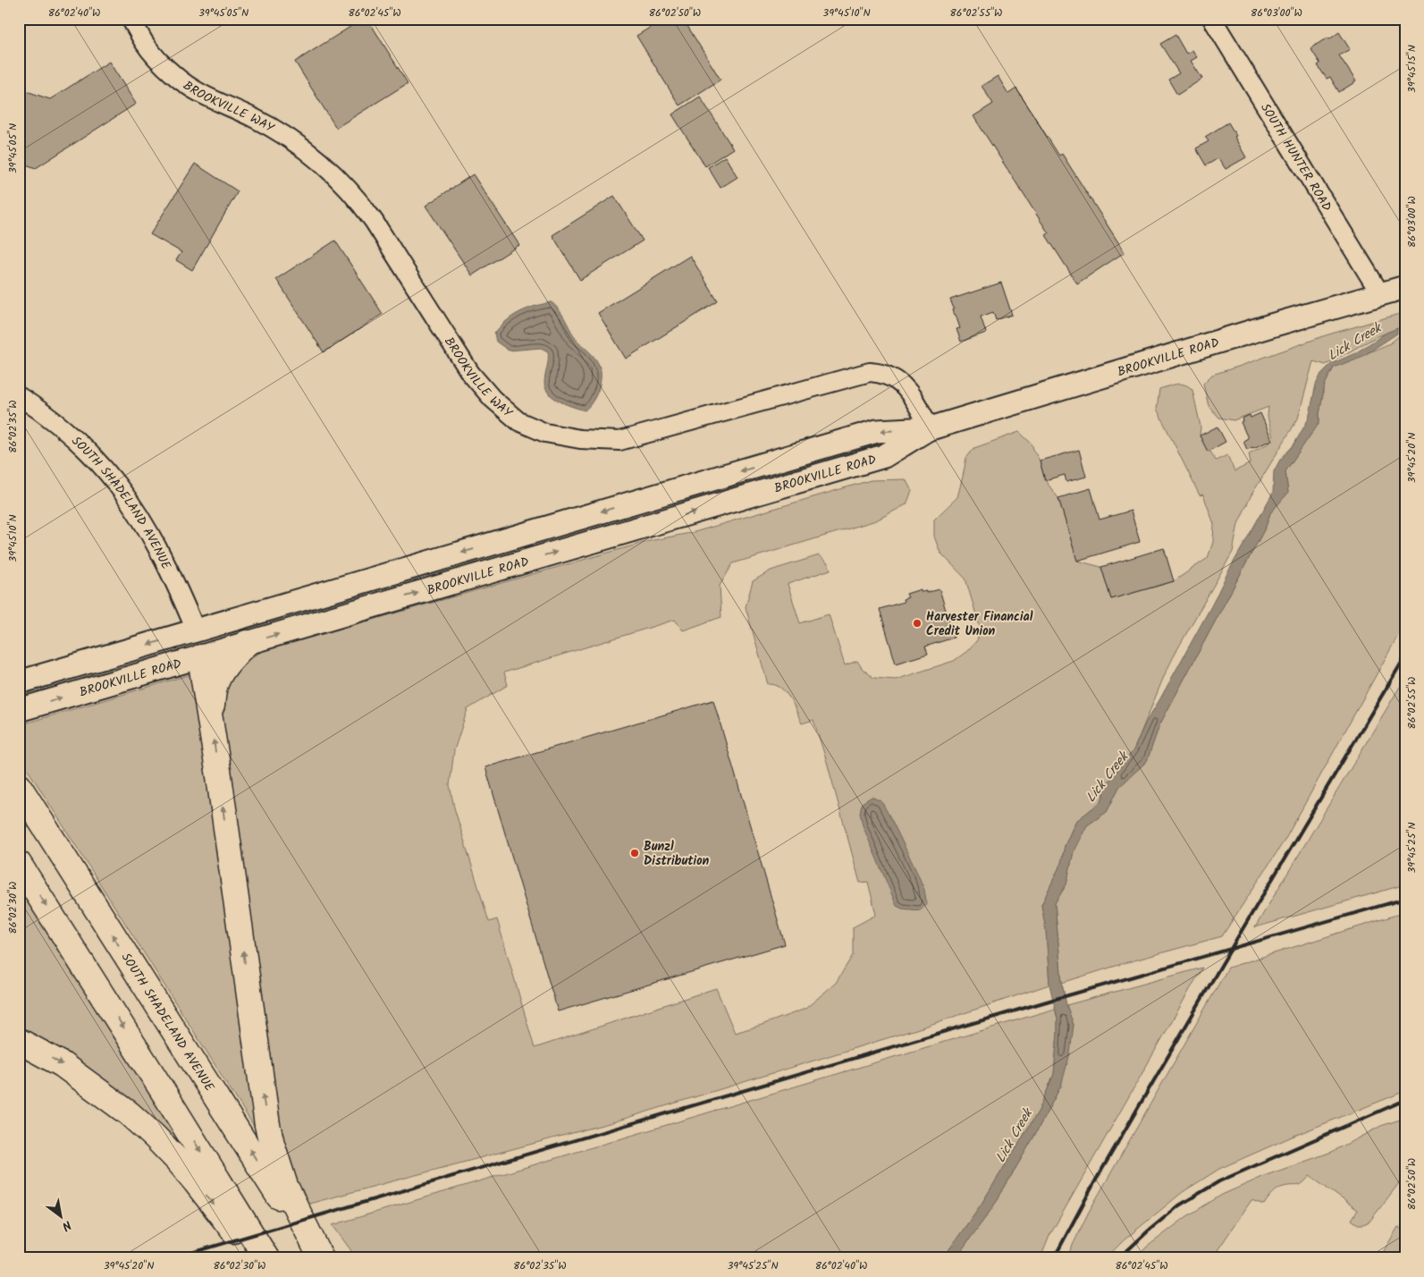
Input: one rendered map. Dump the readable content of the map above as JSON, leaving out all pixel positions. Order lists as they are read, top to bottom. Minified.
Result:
{"streets":{"highway":["SOUTH SHADELAND AVENUE"],"main road":["BROOKVILLE ROAD"],"street":["BROOKVILLE WAY","SOUTH HUNTER ROAD"]},"crossings":[["BROOKVILLE WAY","BROOKVILLE ROAD"],["SOUTH HUNTER ROAD","BROOKVILLE ROAD"],["BROOKVILLE ROAD","SOUTH SHADELAND AVENUE"]],"one_way":["SOUTH SHADELAND AVENUE"],"water":["Lick Creek"],"places":["Harvester Financial Credit Union","Bunzl Distribution"],"north":"bottom right","coordinates":["86°02'40\"W","39°45'05\"N","86°02'45\"W","86°02'50\"W","39°45'10\"N","86°02'55\"W","86°03'00\"W","39°45'15\"N","86°02'35\"W","39°45'20\"N","39°45'25\"N","86°02'30\"W"]}
